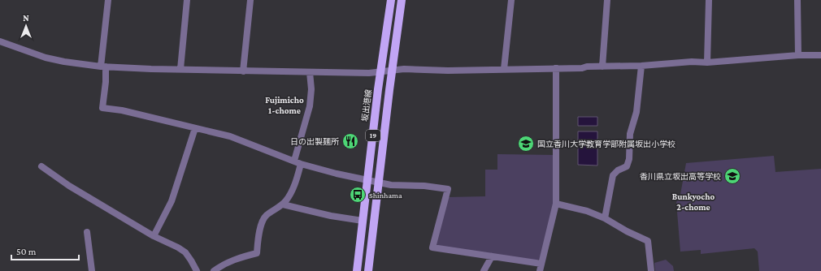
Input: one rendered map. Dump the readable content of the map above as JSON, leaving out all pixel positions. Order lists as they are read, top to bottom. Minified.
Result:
{"streets":{"main road":["坂出港線","19"]},"districts":["Fujimicho 1-chome","Bunkyocho 2-chome"],"places":{"restaurant":["日の出製麺所"],"school or university":["国立香川大学教育学部附属坂出小学校","香川県立坂出高等学校"],"bus stop":["Shinhama"]},"scale_bar":"50 m","north":"top"}
